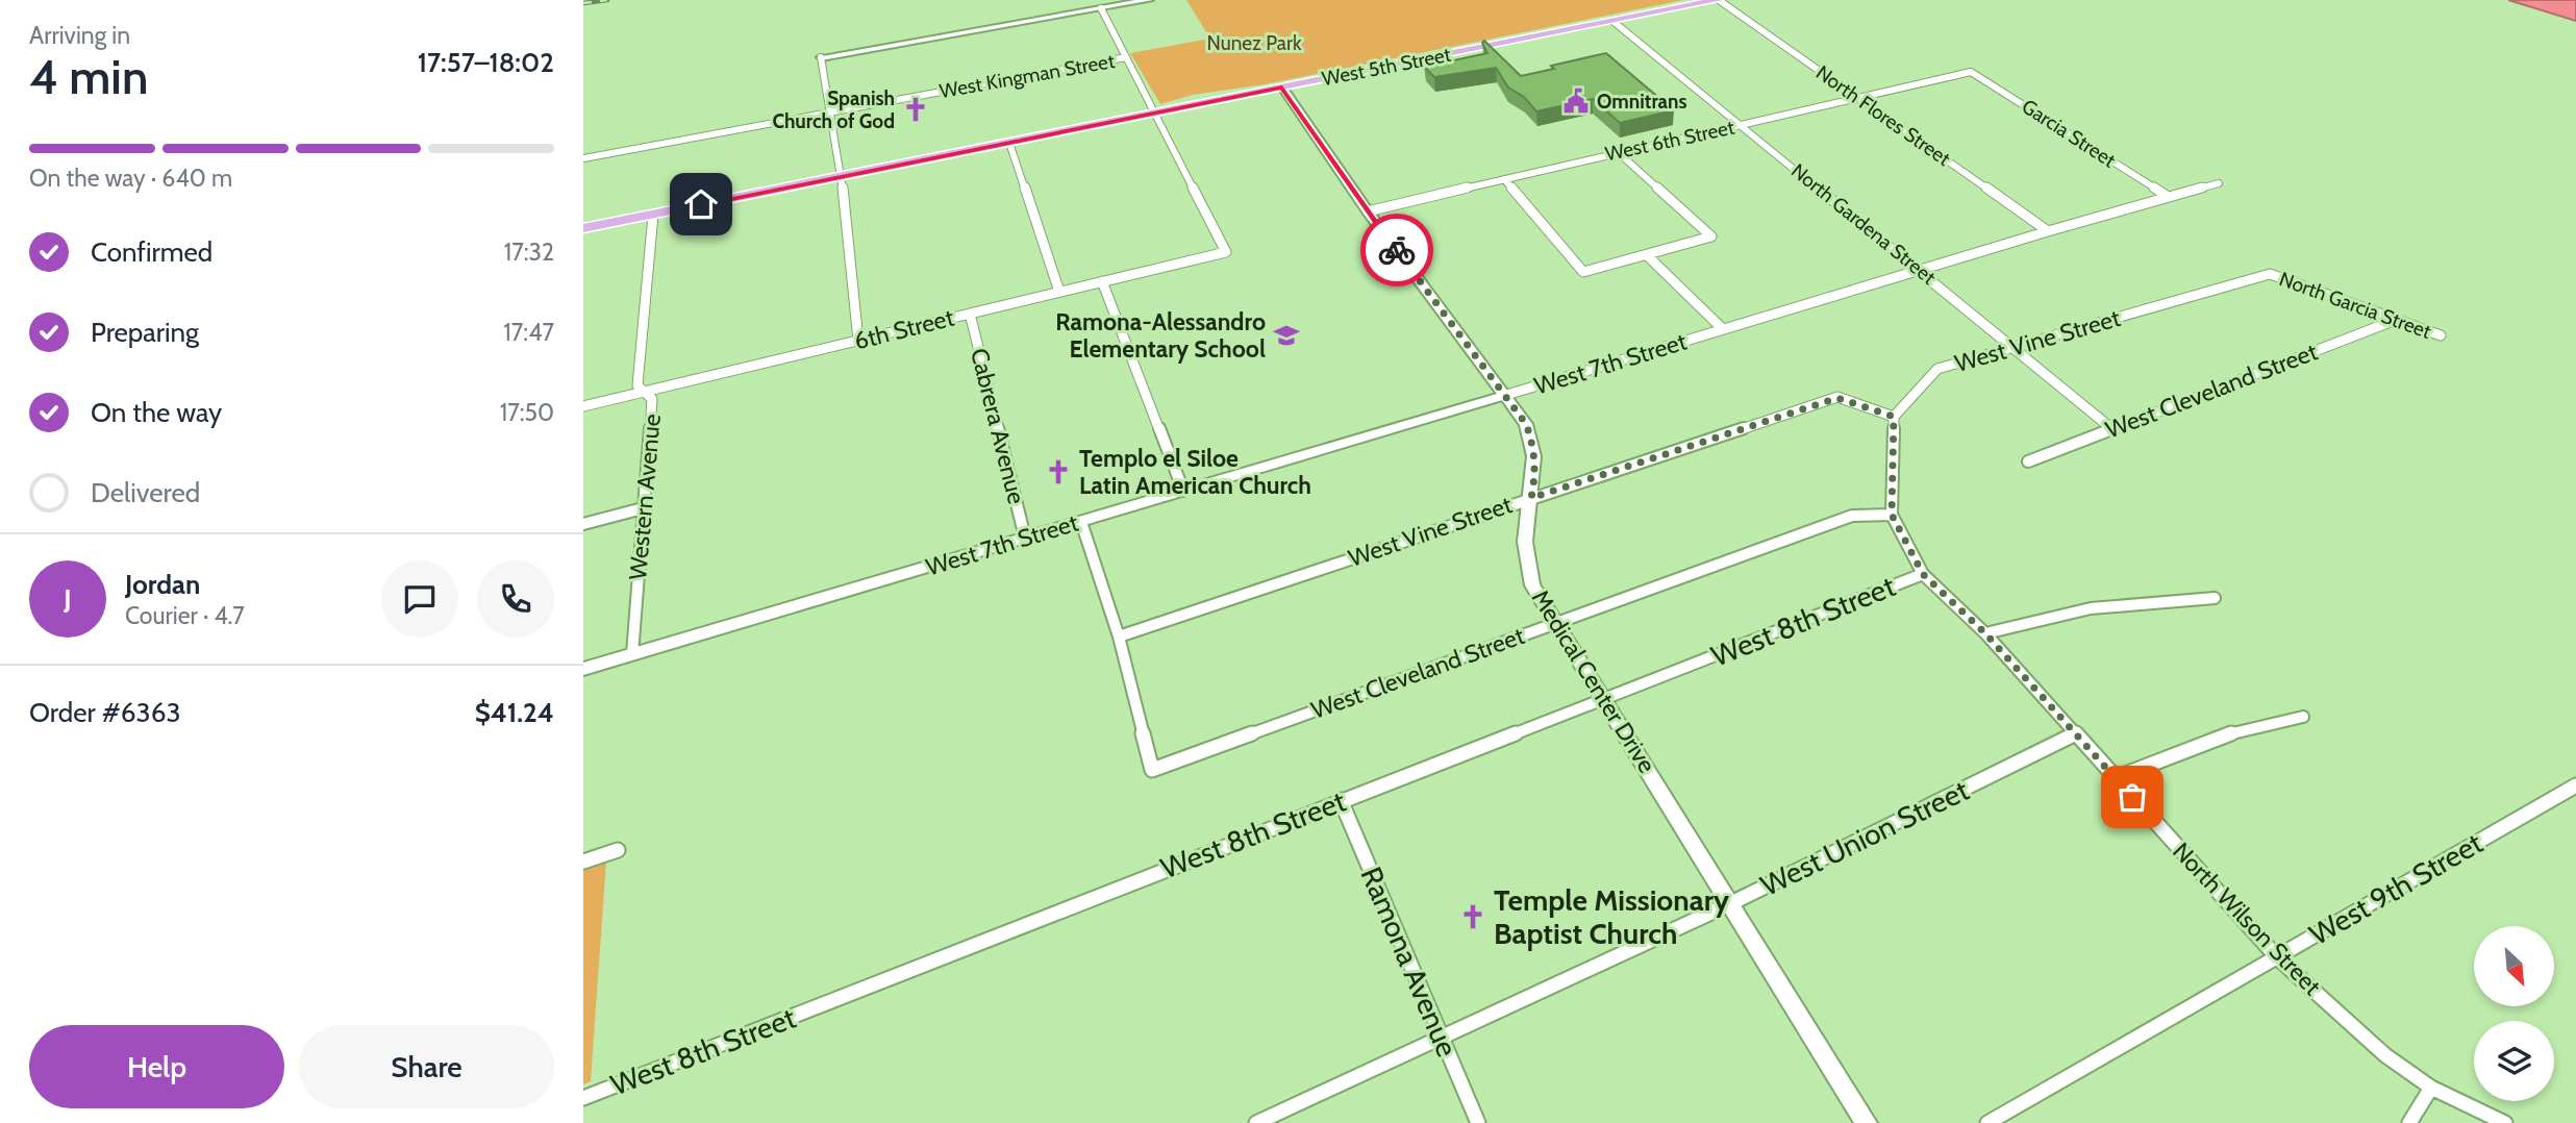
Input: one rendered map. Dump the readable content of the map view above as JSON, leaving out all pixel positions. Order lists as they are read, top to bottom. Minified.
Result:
{"streets":{"main road":["West 5th Street"],"street":["West Kingman Street","North Flores Street","Garcia Street","West 6th Street","North Gardena Street","North Garcia Street","6th Street","West Vine Street","West 7th Street","West Cleveland Street","Cabrera Avenue","Western Avenue","West 8th Street","Medical Center Drive","West Union Street","West 9th Street","North Wilson Street","Ramona Avenue"]},"crossings":[["West 5th Street","North Flores Street"],["West 5th Street","North Gardena Street"],["West 5th Street","6th Street"],["West 5th Street","Western Avenue"],["West 5th Street","Medical Center Drive"],["North Flores Street","West 6th Street"],["North Flores Street","West 7th Street"],["Garcia Street","West 6th Street"],["Garcia Street","West 7th Street"],["West 6th Street","North Gardena Street"],["West 6th Street","Medical Center Drive"],["North Gardena Street","West Vine Street"],["North Gardena Street","West 7th Street"],["North Gardena Street","West Cleveland Street"],["North Garcia Street","West Vine Street"],["North Garcia Street","West Cleveland Street"],["6th Street","Cabrera Avenue"],["6th Street","Western Avenue"],["West Vine Street","West Cleveland Street"],["West Vine Street","Medical Center Drive"],["West Vine Street","North Wilson Street"],["West 7th Street","Cabrera Avenue"],["West 7th Street","Western Avenue"],["West 7th Street","Medical Center Drive"],["West Cleveland Street","Medical Center Drive"],["West Cleveland Street","North Wilson Street"],["West 8th Street","Medical Center Drive"],["West 8th Street","North Wilson Street"],["West 8th Street","Ramona Avenue"],["Medical Center Drive","West Union Street"],["West Union Street","North Wilson Street"],["West Union Street","Ramona Avenue"],["West 9th Street","North Wilson Street"]],"parks":["Nunez Park"],"places":{"public building":["Omnitrans"],"church":["Spanish Church of God","Templo el Siloe Latin American Church","Temple Missionary Baptist Church"],"school or university":["Ramona-Alessandro Elementary School"]},"north":"bottom right","page":{"heading":["4 min","Arriving in","17:57–18:02"],"panel":["Jordan","Courier · 4.7","Order #6363","$41.24"],"bar":"On the way · 640 m","list":[["Confirmed","17:32"],["Preparing","17:47"],["On the way","17:50"],"Delivered"],"round":"J","buttons":["Help","Share"]}}
